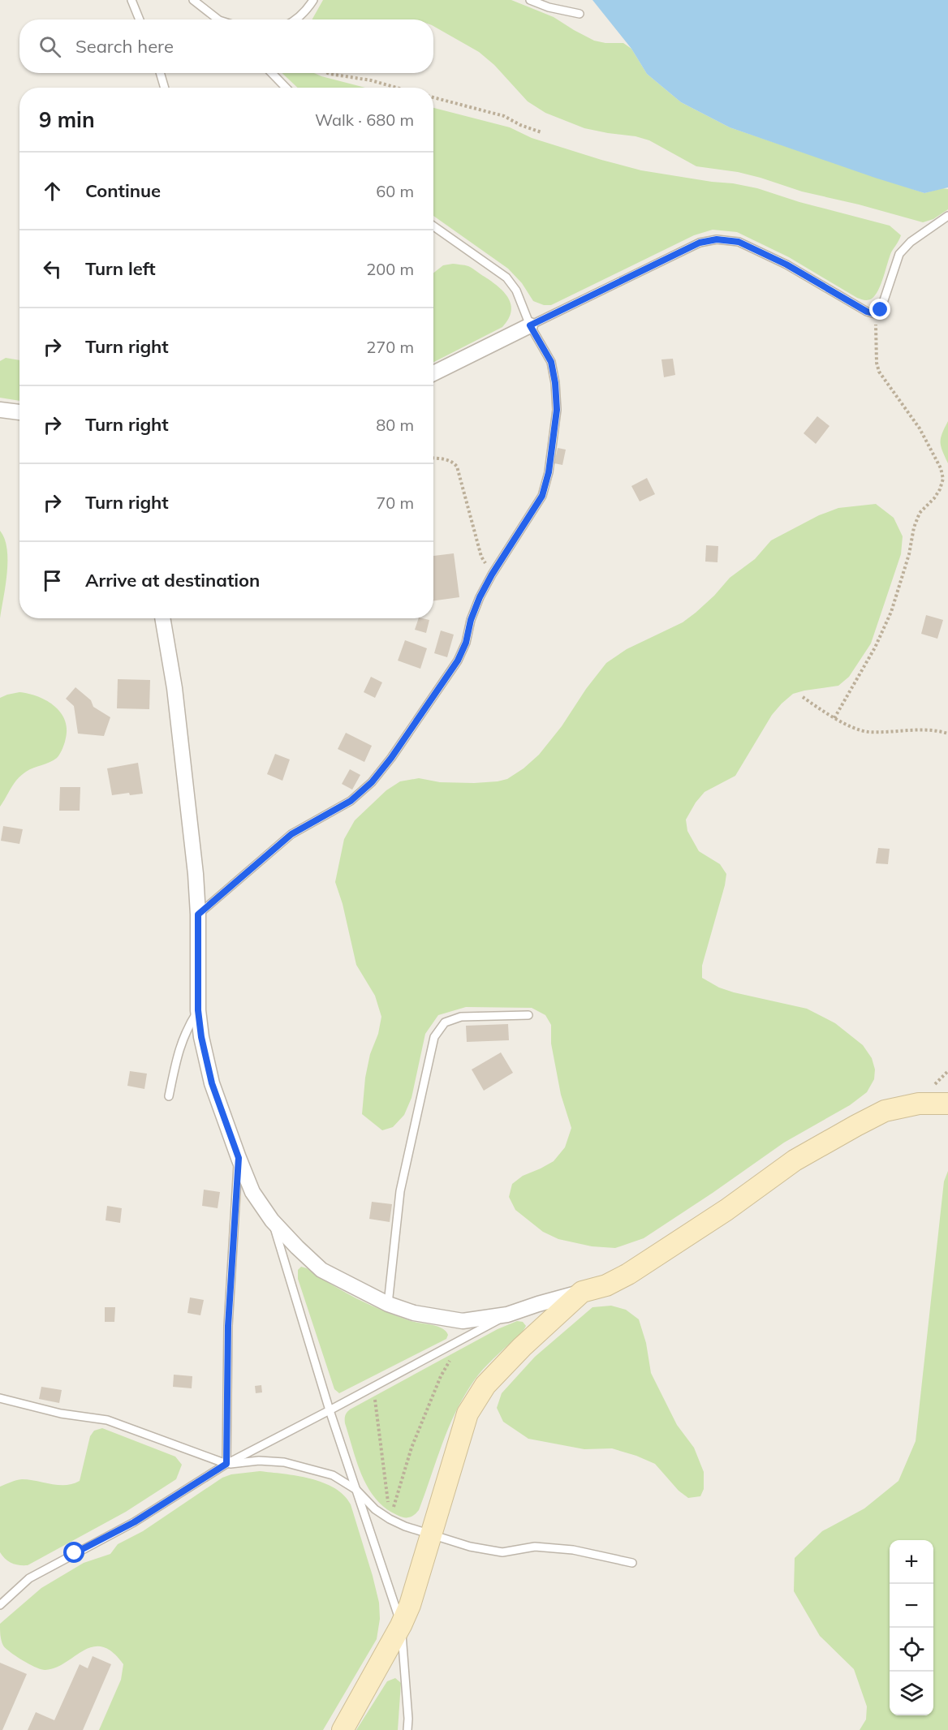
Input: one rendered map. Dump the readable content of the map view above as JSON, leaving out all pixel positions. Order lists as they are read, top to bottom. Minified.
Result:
{"page":{"search":"Search here","heading":["9 min","Walk · 680 m"],"list":[["Continue","60 m"],["Turn left","200 m"],["Turn right","270 m"],["Turn right","80 m"],["Turn right","70 m"],"Arrive at destination"],"map_buttons":["+","−"]}}
